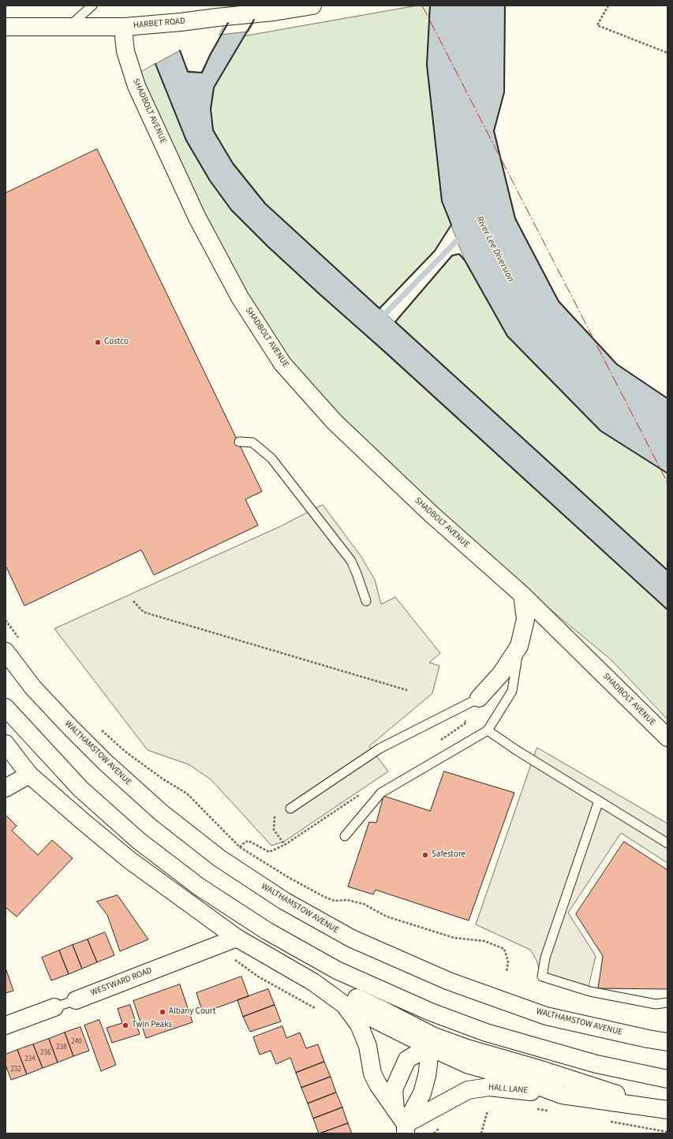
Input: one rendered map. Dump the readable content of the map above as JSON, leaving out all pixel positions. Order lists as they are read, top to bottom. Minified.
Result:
{"streets":{"main road":["HARBET ROAD","SHADBOLT AVENUE","WALTHAMSTOW AVENUE","WESTWARD ROAD","HALL LANE"]},"crossings":[["HARBET ROAD","SHADBOLT AVENUE"]],"water":["River Lee Diversion"],"places":["Costco","Safestore","Albany Court","Twin Peaks"],"house_numbers":["240","238","236","234","232"]}
